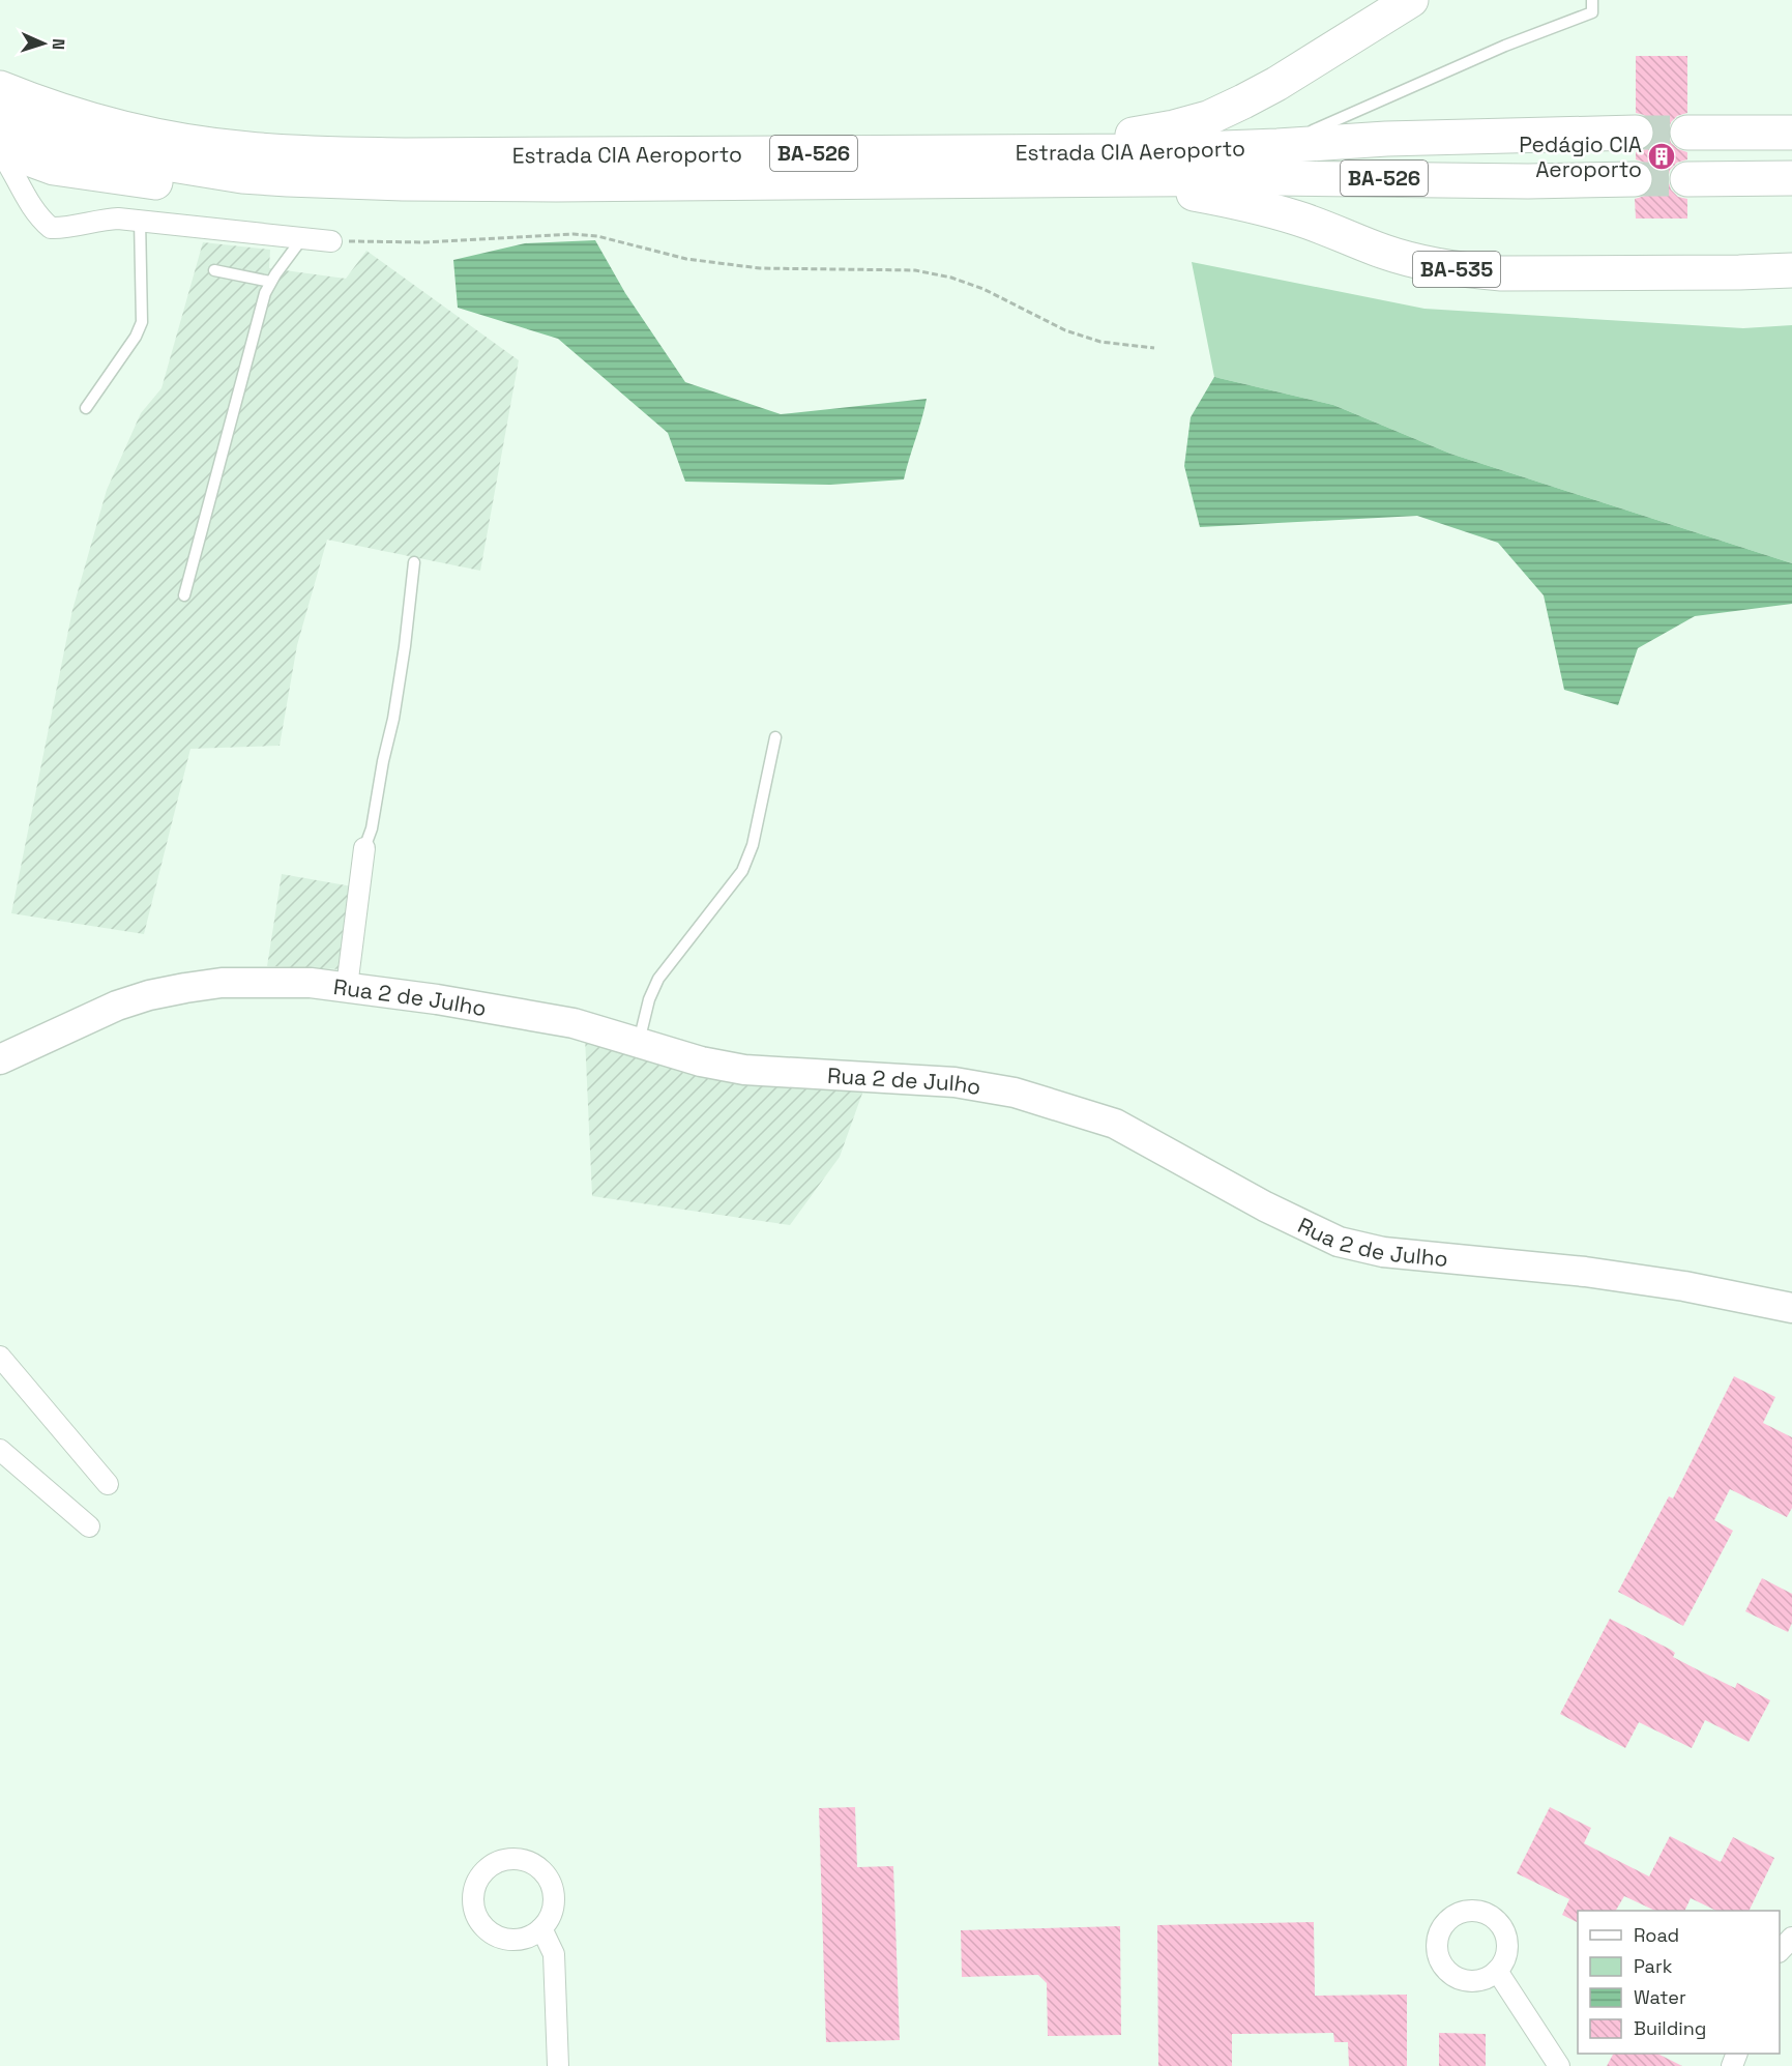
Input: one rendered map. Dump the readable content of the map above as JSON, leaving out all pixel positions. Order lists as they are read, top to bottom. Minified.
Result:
{"streets":{"highway":["Estrada CIA Aeroporto","BA-526","BA-535"],"main road":["Rua 2 de Julho"]},"crossings":[["Estrada CIA Aeroporto","BA-526"],["Estrada CIA Aeroporto","BA-535"]],"places":{"building":["Pedágio CIA Aeroporto"]},"legend":["Road","Park","Water","Building"],"north":"right"}
